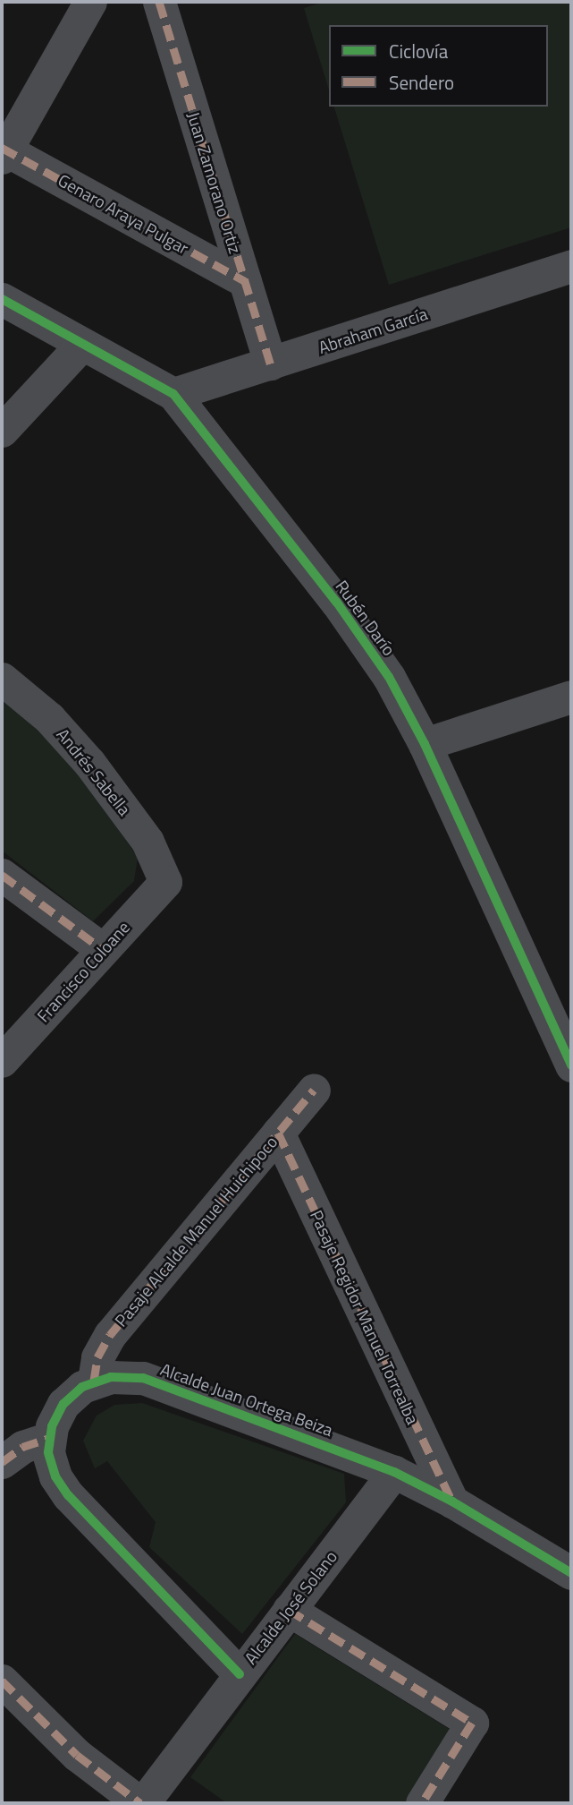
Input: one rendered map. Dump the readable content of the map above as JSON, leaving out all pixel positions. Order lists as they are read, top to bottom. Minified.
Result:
{"streets":{"street":["Juan Zamorano Ortiz","Genaro Araya Pulgar","Abraham García","Rubén Darío","Andrés Sabella","Francisco Coloane","Pasaje Alcalde Manuel Huichipoco","Pasaje Regidor Manuel Torrealba","Alcalde Juan Ortega Beiza","Alcalde José Solano"]},"crossings":[["Juan Zamorano Ortiz","Genaro Araya Pulgar"],["Juan Zamorano Ortiz","Abraham García"],["Abraham García","Rubén Darío"],["Andrés Sabella","Francisco Coloane"],["Pasaje Alcalde Manuel Huichipoco","Pasaje Regidor Manuel Torrealba"],["Pasaje Alcalde Manuel Huichipoco","Alcalde Juan Ortega Beiza"],["Pasaje Regidor Manuel Torrealba","Alcalde Juan Ortega Beiza"],["Alcalde Juan Ortega Beiza","Alcalde José Solano"]],"legend":["Ciclovía","Sendero"]}
